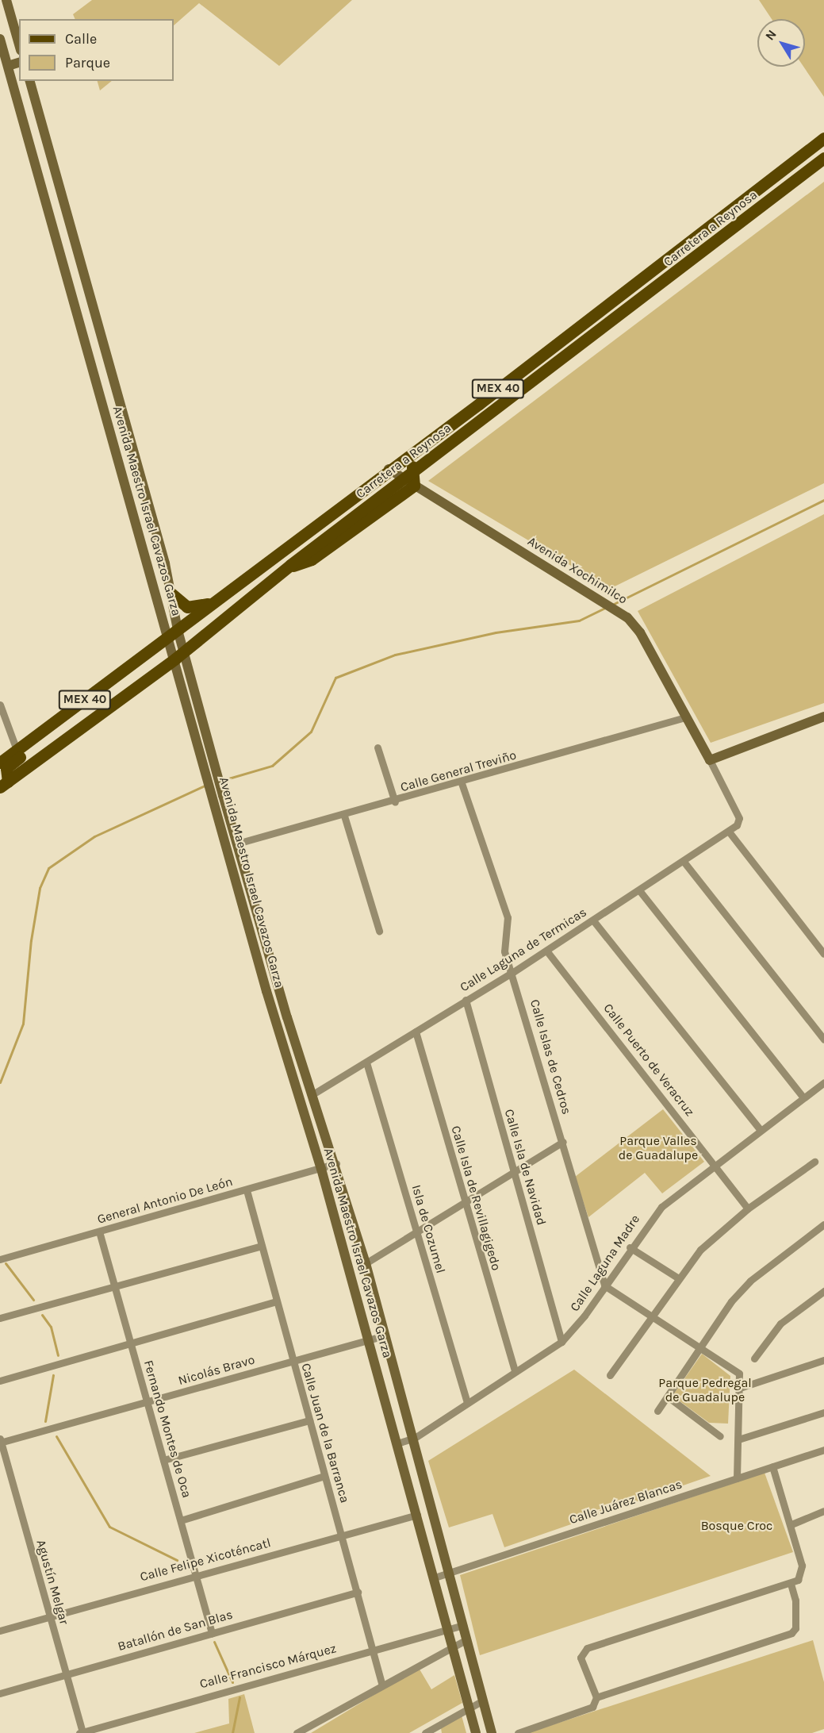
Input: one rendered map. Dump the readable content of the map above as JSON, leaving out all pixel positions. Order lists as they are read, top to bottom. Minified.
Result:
{"streets":{"main road":["Carretera a Reynosa","MEX 40","Avenida Maestro Israel Cavazos Garza","Avenida Xochimilco"],"street":["Calle General Treviño","Calle Laguna de Termicas","Calle Islas de Cedros","Calle Puerto de Veracruz","Calle Isla de Navidad","Calle Isla de Revillagigedo","General Antonio De León","Isla de Cozumel","Calle Laguna Madre","Nicolás Bravo","Fernando Montes de Oca","Calle Juan de la Barranca","Calle Juárez Blancas","Calle Felipe Xicoténcatl","Agustín Melgar","Batallón de San Blas","Calle Francisco Márquez"]},"crossings":[["Carretera a Reynosa","Avenida Maestro Israel Cavazos Garza"],["Avenida Maestro Israel Cavazos Garza","Calle General Treviño"],["Avenida Maestro Israel Cavazos Garza","Calle Laguna de Termicas"],["Avenida Maestro Israel Cavazos Garza","General Antonio De León"],["Avenida Maestro Israel Cavazos Garza","Calle Laguna Madre"],["Avenida Maestro Israel Cavazos Garza","Nicolás Bravo"],["Avenida Maestro Israel Cavazos Garza","Calle Juárez Blancas"],["Avenida Maestro Israel Cavazos Garza","Calle Felipe Xicoténcatl"],["Avenida Maestro Israel Cavazos Garza","Calle Francisco Márquez"],["Avenida Xochimilco","Calle General Treviño"],["Avenida Xochimilco","Calle Laguna de Termicas"],["Calle General Treviño","Calle Islas de Cedros"],["Calle Laguna de Termicas","Calle Islas de Cedros"],["Calle Laguna de Termicas","Calle Puerto de Veracruz"],["Calle Laguna de Termicas","Calle Isla de Navidad"],["Calle Laguna de Termicas","Calle Isla de Revillagigedo"],["Calle Laguna de Termicas","Isla de Cozumel"],["Calle Islas de Cedros","Calle Laguna Madre"],["Calle Puerto de Veracruz","Calle Laguna Madre"],["Calle Isla de Navidad","Calle Laguna Madre"],["Calle Isla de Revillagigedo","Calle Laguna Madre"],["General Antonio De León","Fernando Montes de Oca"],["General Antonio De León","Calle Juan de la Barranca"],["Isla de Cozumel","Calle Laguna Madre"],["Nicolás Bravo","Fernando Montes de Oca"],["Nicolás Bravo","Calle Juan de la Barranca"],["Nicolás Bravo","Agustín Melgar"],["Fernando Montes de Oca","Calle Felipe Xicoténcatl"],["Fernando Montes de Oca","Batallón de San Blas"],["Calle Juan de la Barranca","Calle Felipe Xicoténcatl"],["Calle Juan de la Barranca","Batallón de San Blas"],["Calle Juan de la Barranca","Calle Francisco Márquez"],["Calle Felipe Xicoténcatl","Agustín Melgar"],["Agustín Melgar","Batallón de San Blas"],["Agustín Melgar","Calle Francisco Márquez"]],"parks":["Parque Valles de Guadalupe","Parque Pedregal de Guadalupe","Bosque Croc"],"legend":["Calle","Parque"],"north":"top left"}
